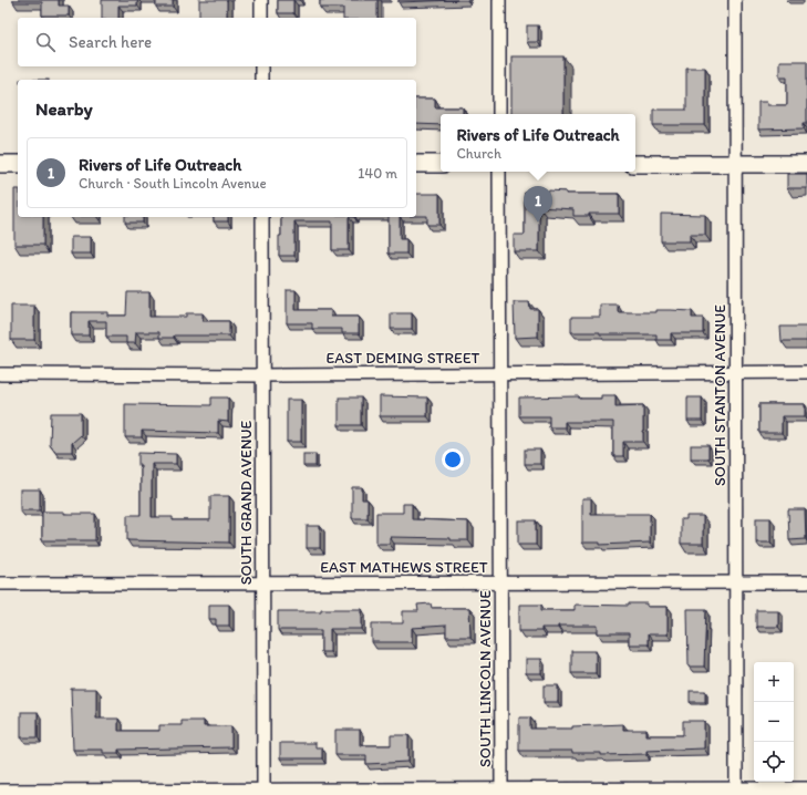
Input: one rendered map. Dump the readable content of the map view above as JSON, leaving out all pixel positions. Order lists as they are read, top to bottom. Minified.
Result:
{"streets":{"street":["EAST DEMING STREET","SOUTH STANTON AVENUE","SOUTH GRAND AVENUE","EAST MATHEWS STREET","SOUTH LINCOLN AVENUE"]},"crossings":[["EAST DEMING STREET","SOUTH STANTON AVENUE"],["EAST DEMING STREET","SOUTH GRAND AVENUE"],["EAST DEMING STREET","SOUTH LINCOLN AVENUE"],["SOUTH STANTON AVENUE","EAST MATHEWS STREET"],["SOUTH GRAND AVENUE","EAST MATHEWS STREET"],["EAST MATHEWS STREET","SOUTH LINCOLN AVENUE"]],"page":{"search":"Search here","heading":"Nearby","popup":["Rivers of Life Outreach","Church"],"list":[{"mark":"1","name":"Rivers of Life Outreach","note":"Church · South Lincoln Avenue","value":"140 m"}],"pins":"1","map_buttons":["+","−"]}}
